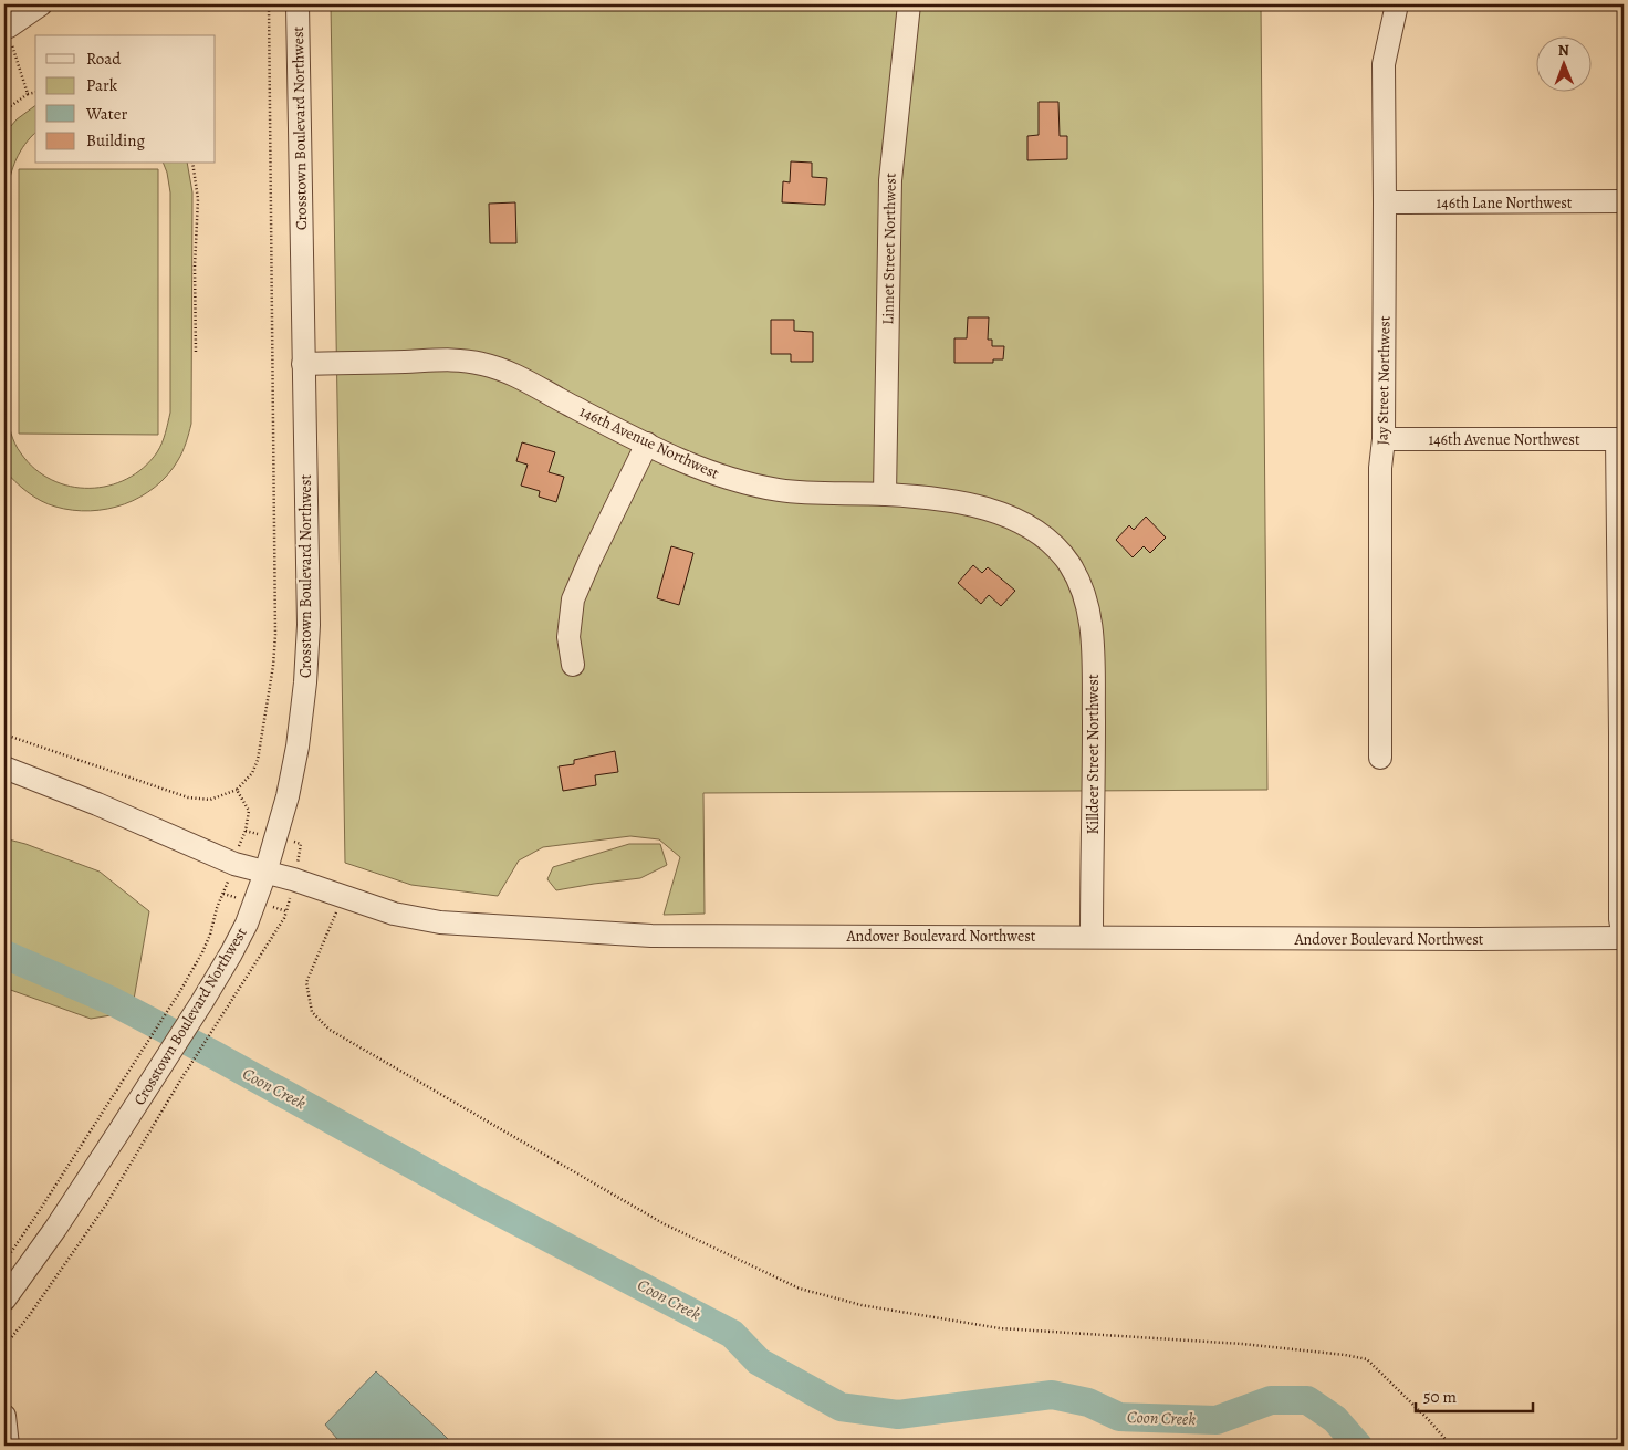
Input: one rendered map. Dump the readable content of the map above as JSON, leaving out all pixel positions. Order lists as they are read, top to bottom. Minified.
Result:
{"streets":{"street":["Crosstown Boulevard Northwest","146th Lane Northwest","Linnet Street Northwest","Jay Street Northwest","146th Avenue Northwest","Killdeer Street Northwest","Andover Boulevard Northwest"]},"crossings":[["Crosstown Boulevard Northwest","146th Avenue Northwest"],["Crosstown Boulevard Northwest","Andover Boulevard Northwest"],["146th Lane Northwest","Jay Street Northwest"],["Linnet Street Northwest","146th Avenue Northwest"],["Jay Street Northwest","146th Avenue Northwest"],["146th Avenue Northwest","Killdeer Street Northwest"],["Killdeer Street Northwest","Andover Boulevard Northwest"]],"water":["Coon Creek"],"legend":["Road","Park","Water","Building"],"scale_bar":"50 m","north":"top"}
